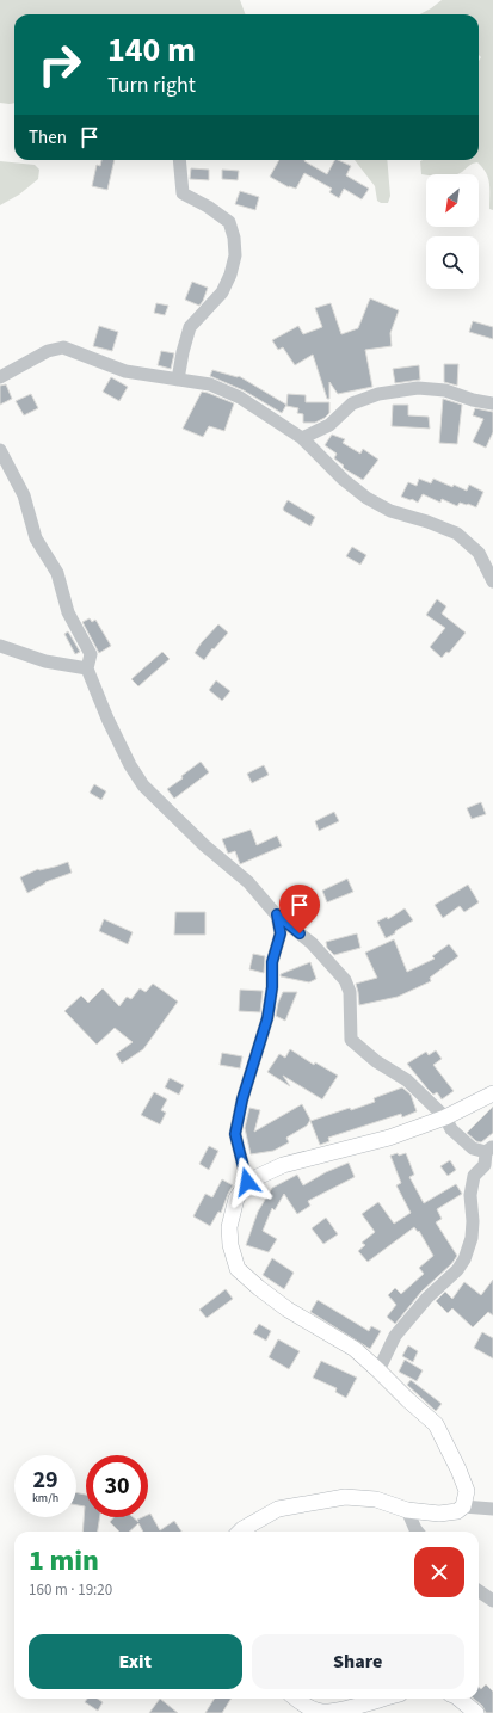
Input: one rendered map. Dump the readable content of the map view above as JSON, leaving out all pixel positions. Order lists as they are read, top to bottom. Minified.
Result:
{"north":"bottom left","page":{"turn":["140 m","Turn right"],"then":"Then","speed":"29 km/h","limit":"30","heading":["1 min","160 m · 19:20"],"buttons":["Exit","Share"]}}
